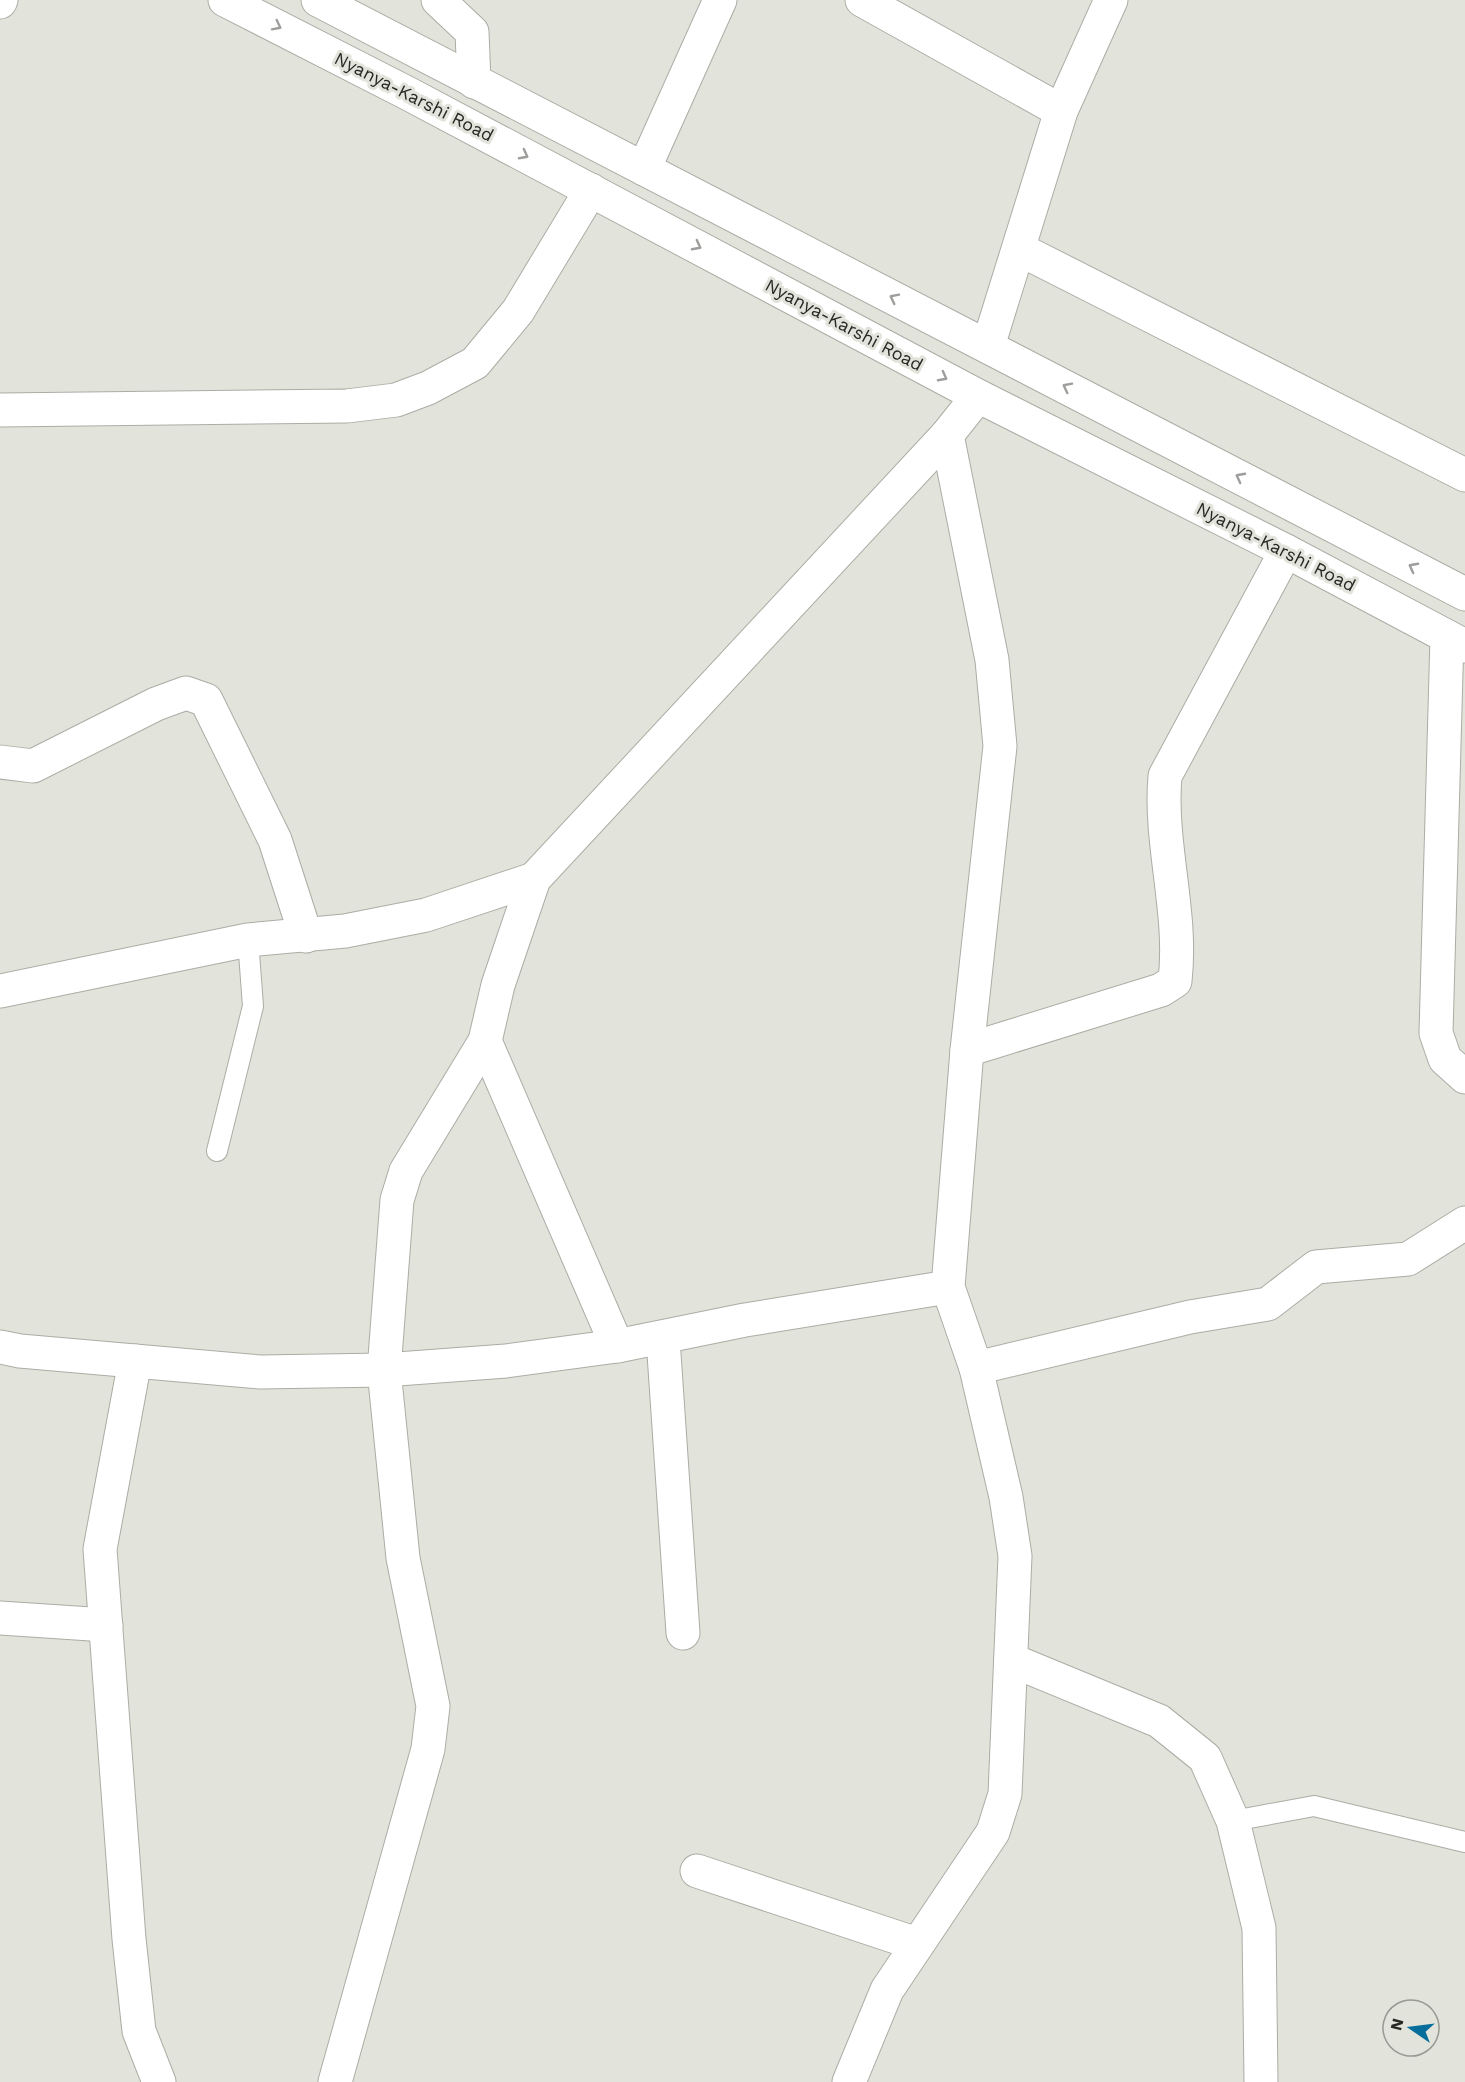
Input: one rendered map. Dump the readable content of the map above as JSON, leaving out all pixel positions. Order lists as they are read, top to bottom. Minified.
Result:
{"streets":{"street":["Nyanya-Karshi Road"]},"north":"left"}
